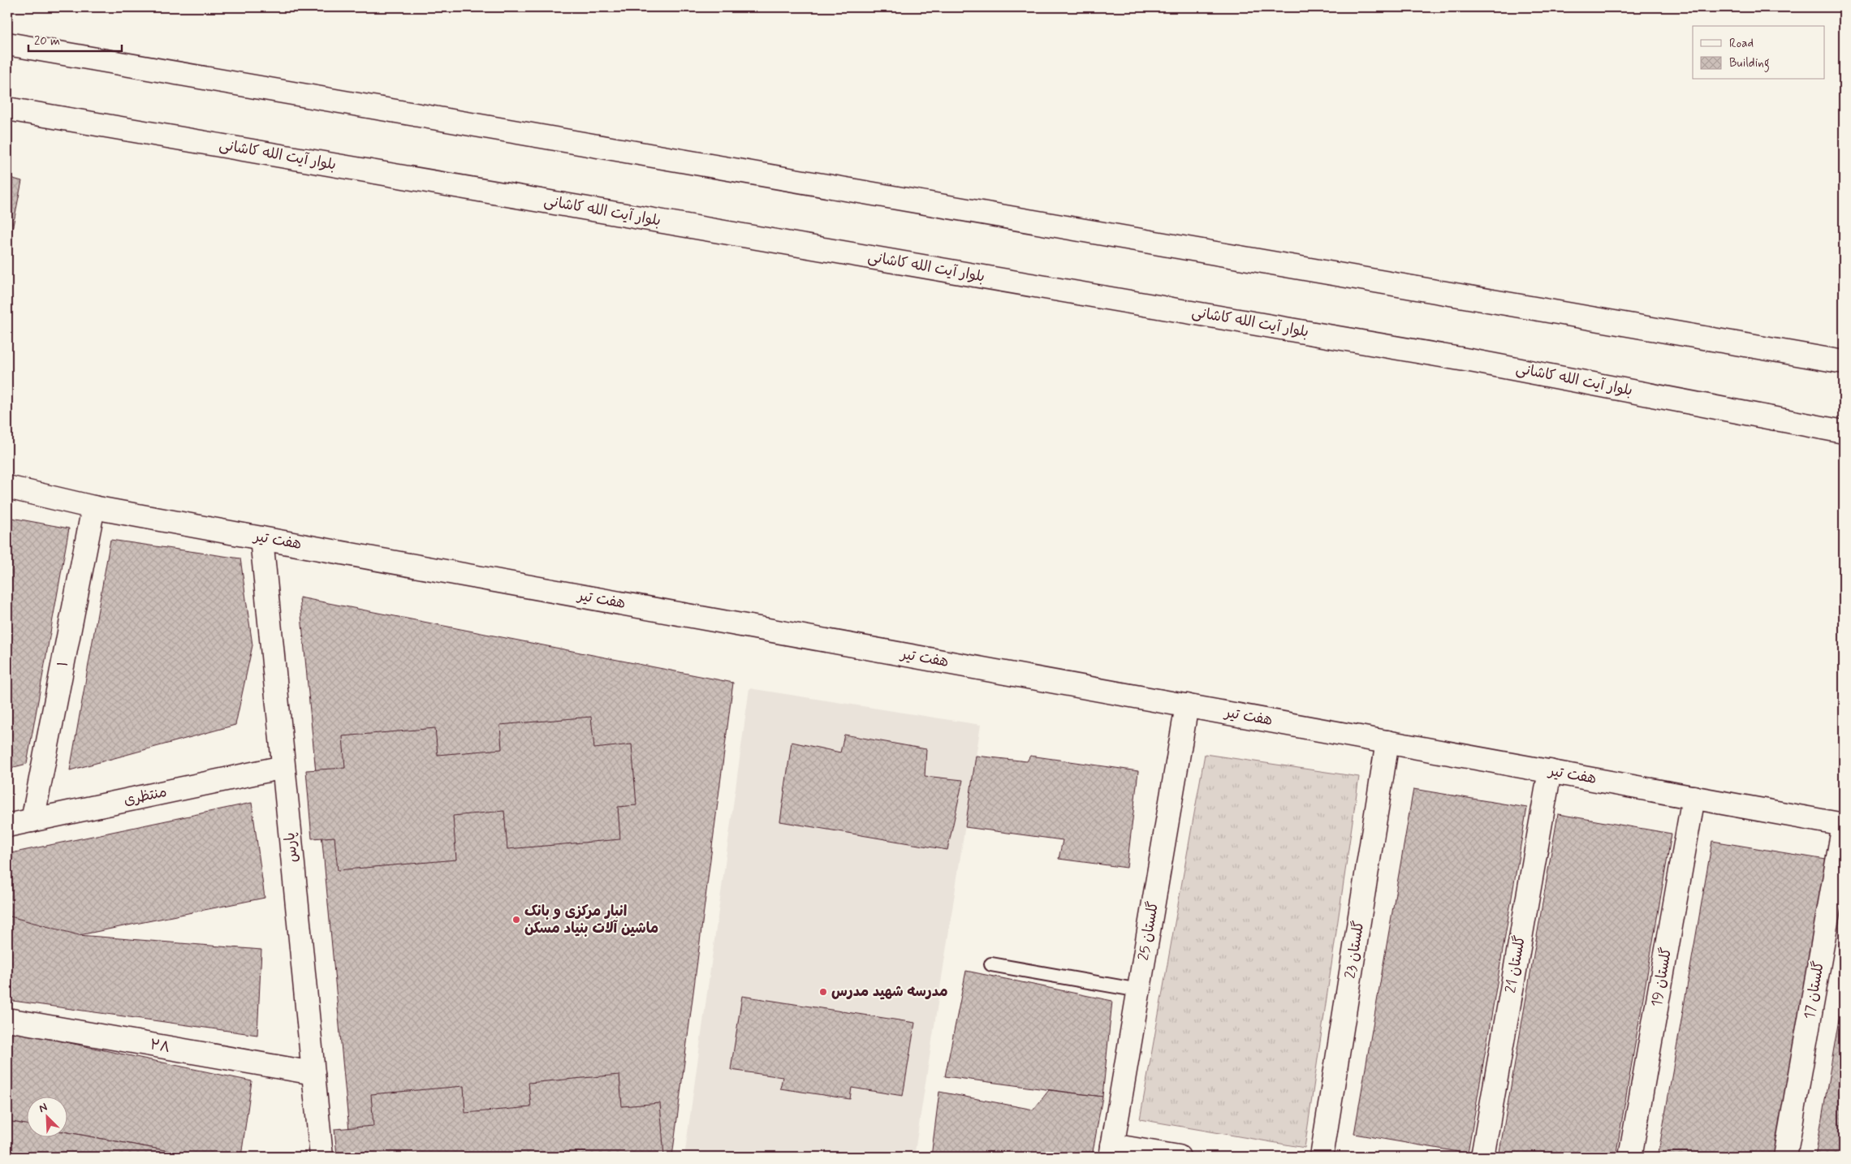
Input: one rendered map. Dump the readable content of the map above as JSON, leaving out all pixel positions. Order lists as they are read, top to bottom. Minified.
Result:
{"streets":{"street":["بلوار آیت الله کاشانی","هفت تیر","۱","منتظری","پارس","گلستان 25","گلستان 23","گلستان 21","گلستان 19","گلستان 17","۲۸"]},"crossings":[["هفت تیر","۱"],["هفت تیر","پارس"],["هفت تیر","گلستان 25"],["هفت تیر","گلستان 23"],["هفت تیر","گلستان 21"],["هفت تیر","گلستان 19"],["هفت تیر","گلستان 17"],["۱","منتظری"],["منتظری","پارس"],["پارس","۲۸"]],"places":["انبار مرکزی و بانک ماشین آلات بنیاد مسکن","مدرسه شهید مدرس"],"legend":["Road","Building"],"scale_bar":"20 m","north":"top left"}
